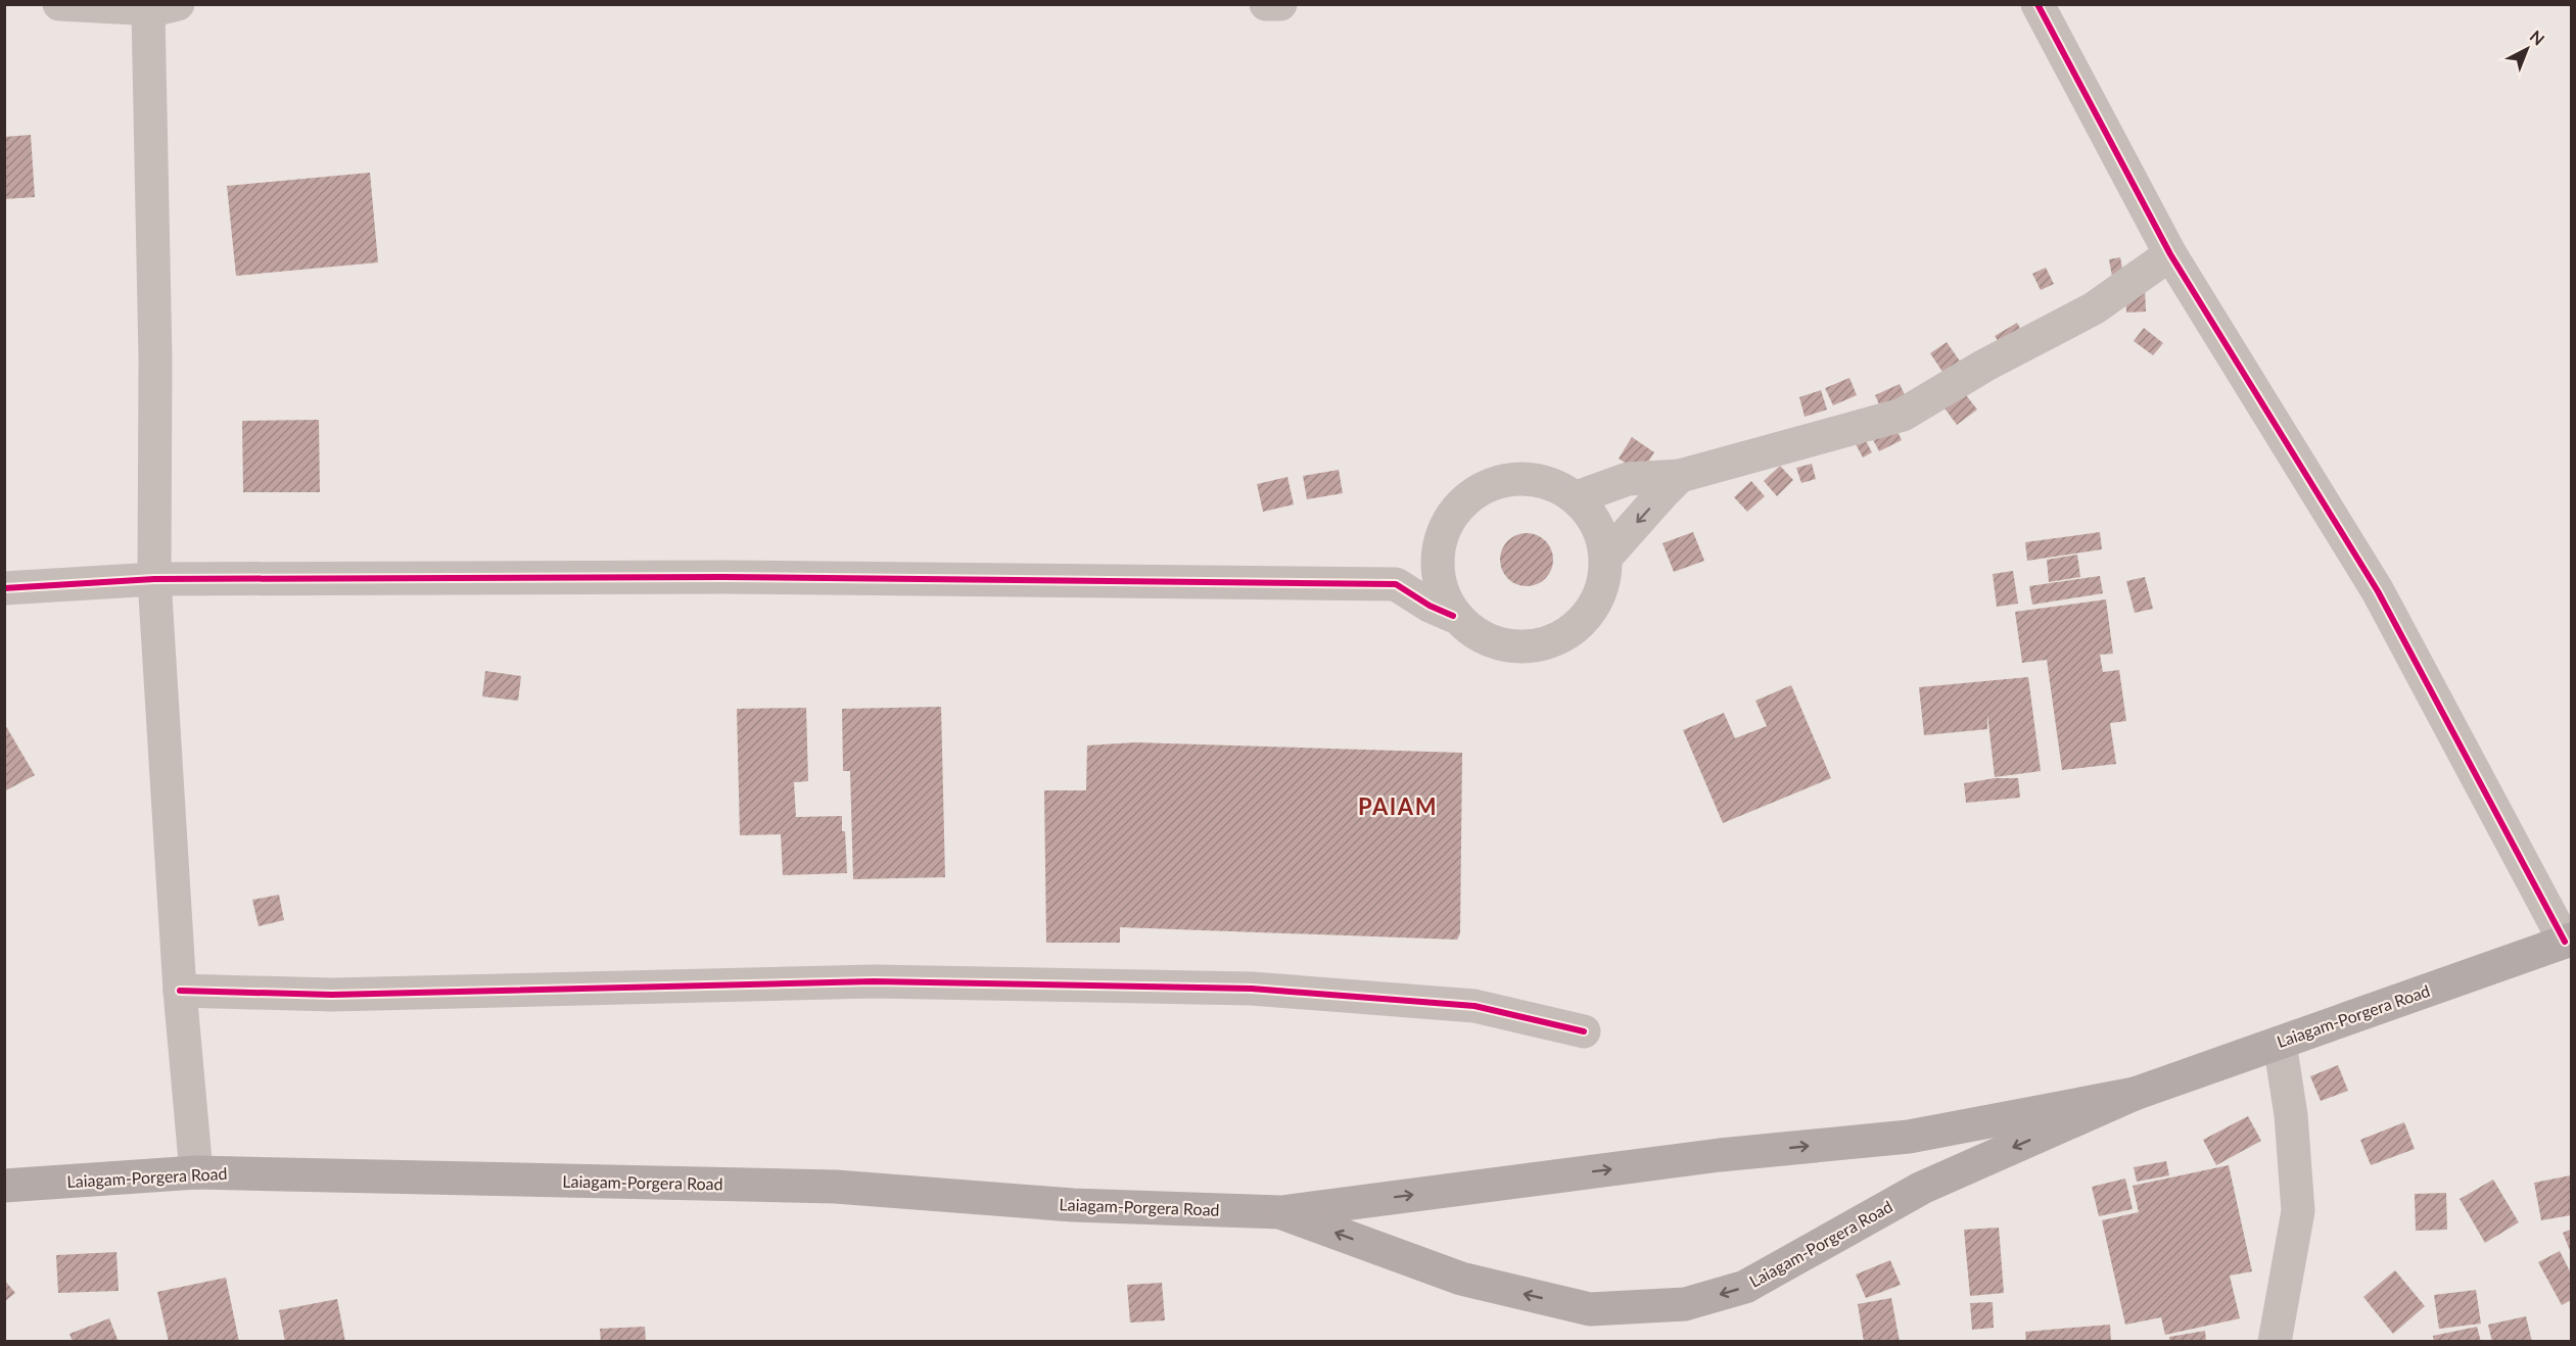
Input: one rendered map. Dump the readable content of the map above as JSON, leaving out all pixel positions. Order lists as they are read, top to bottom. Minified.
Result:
{"streets":{"main road":["Laiagam-Porgera Road"]},"districts":["PAIAM"],"north":"top right"}
